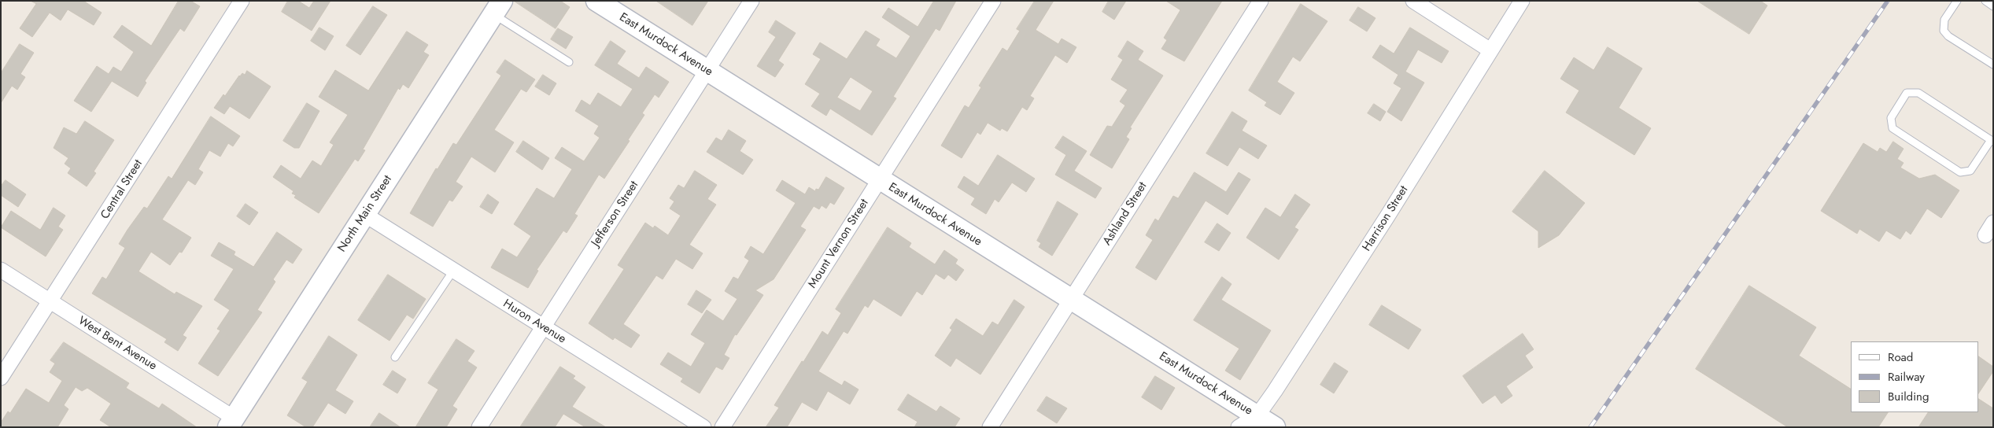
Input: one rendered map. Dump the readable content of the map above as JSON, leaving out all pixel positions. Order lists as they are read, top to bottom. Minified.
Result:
{"streets":{"main road":["East Murdock Avenue","North Main Street"],"street":["Central Street","Jefferson Street","Ashland Street","Harrison Street","Mount Vernon Street","Huron Avenue","West Bent Avenue"]},"crossings":[["East Murdock Avenue","Jefferson Street"],["East Murdock Avenue","Ashland Street"],["East Murdock Avenue","Harrison Street"],["East Murdock Avenue","Mount Vernon Street"],["Central Street","West Bent Avenue"],["North Main Street","Huron Avenue"],["North Main Street","West Bent Avenue"],["Jefferson Street","Huron Avenue"]],"legend":["Road","Railway","Building"]}
